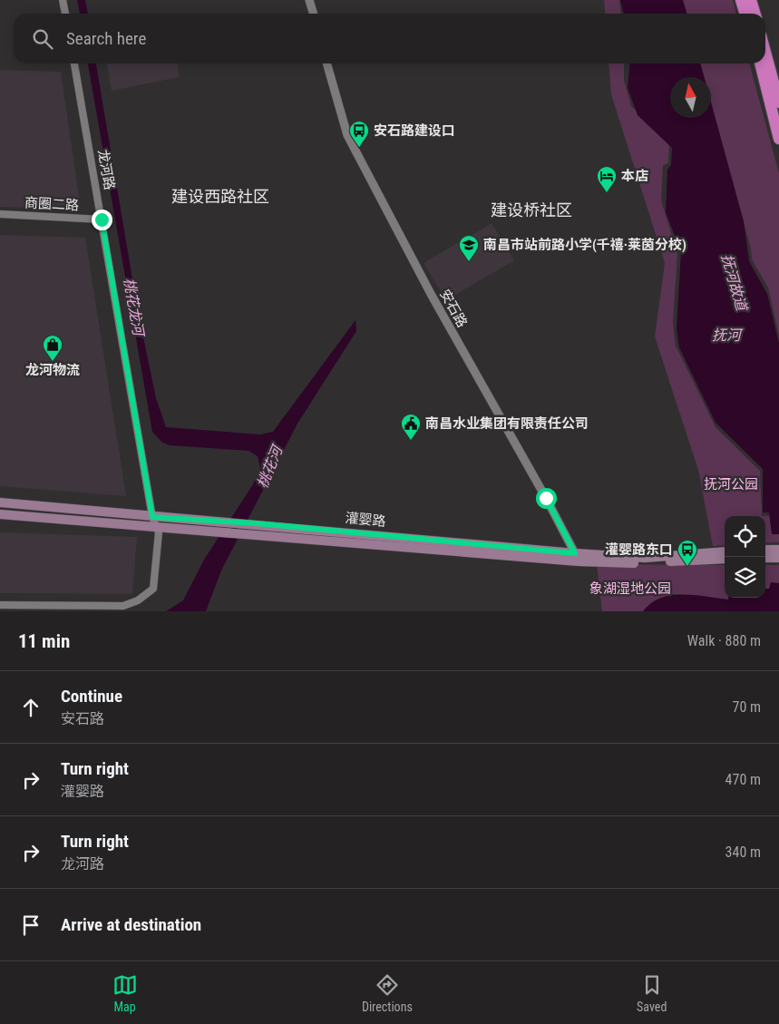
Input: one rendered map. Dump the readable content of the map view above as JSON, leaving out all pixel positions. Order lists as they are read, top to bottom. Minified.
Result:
{"streets":{"main road":["灌婴路"],"street":["龙河路","商圈二路","安石路"]},"crossings":[["龙河路","商圈二路"],["龙河路","灌婴路"],["安石路","灌婴路"]],"districts":["建设西路社区","建设桥社区"],"water":["抚河故道","桃花龙河","抚河","桃花河"],"parks":["抚河公园","象湖湿地公园"],"places":{"bus stop":["安石路建设口","灌婴路东口"],"hotel":["本店"],"school or university":["南昌市站前路小学(千禧·莱茵分校)"],"shop":["龙河物流"],"public building":["南昌水业集团有限责任公司"]},"north":"top","page":{"search":"Search here","heading":["11 min","Walk · 880 m"],"list":[["Continue","安石路","70 m"],["Turn right","灌婴路","470 m"],["Turn right","龙河路","340 m"],"Arrive at destination"],"nav":["Map","Directions","Saved"]}}
